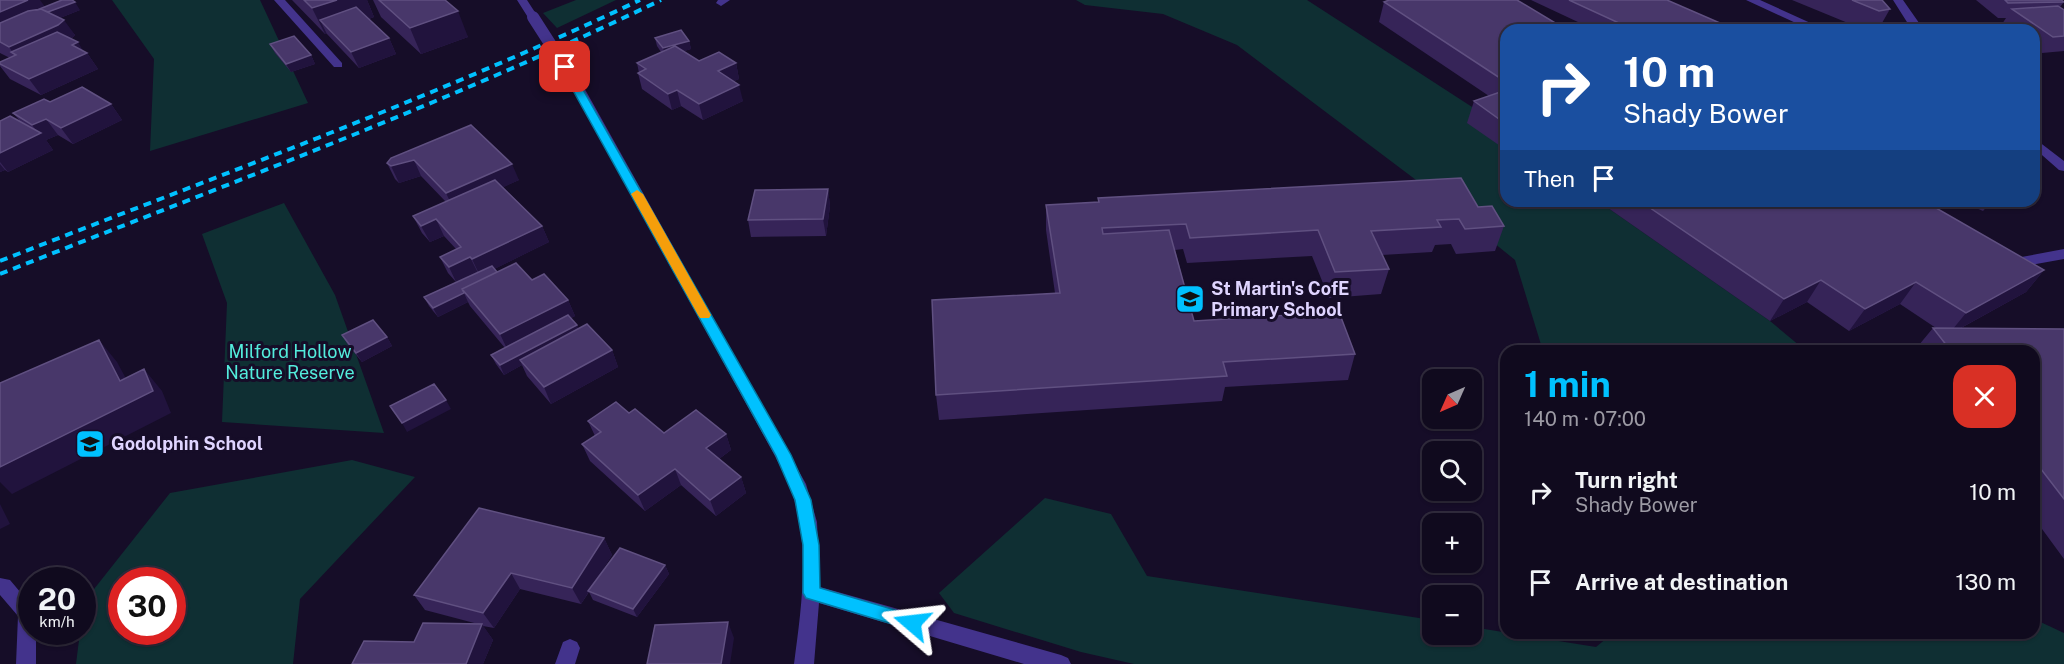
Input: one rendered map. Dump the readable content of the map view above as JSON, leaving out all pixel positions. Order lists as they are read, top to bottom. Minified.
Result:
{"parks":["Milford Hollow Nature Reserve"],"places":{"school or university":["St Martin's CofE Primary School","Godolphin School"]},"north":"bottom left","page":{"turn":["10 m","Shady Bower"],"then":"Then","heading":["1 min","140 m · 07:00"],"map_buttons":["+","−"],"list":[{"name":"Turn right","note":"Shady Bower","value":"10 m"},{"name":"Arrive at destination","value":"130 m"}],"speed":"20 km/h","limit":"30"}}
